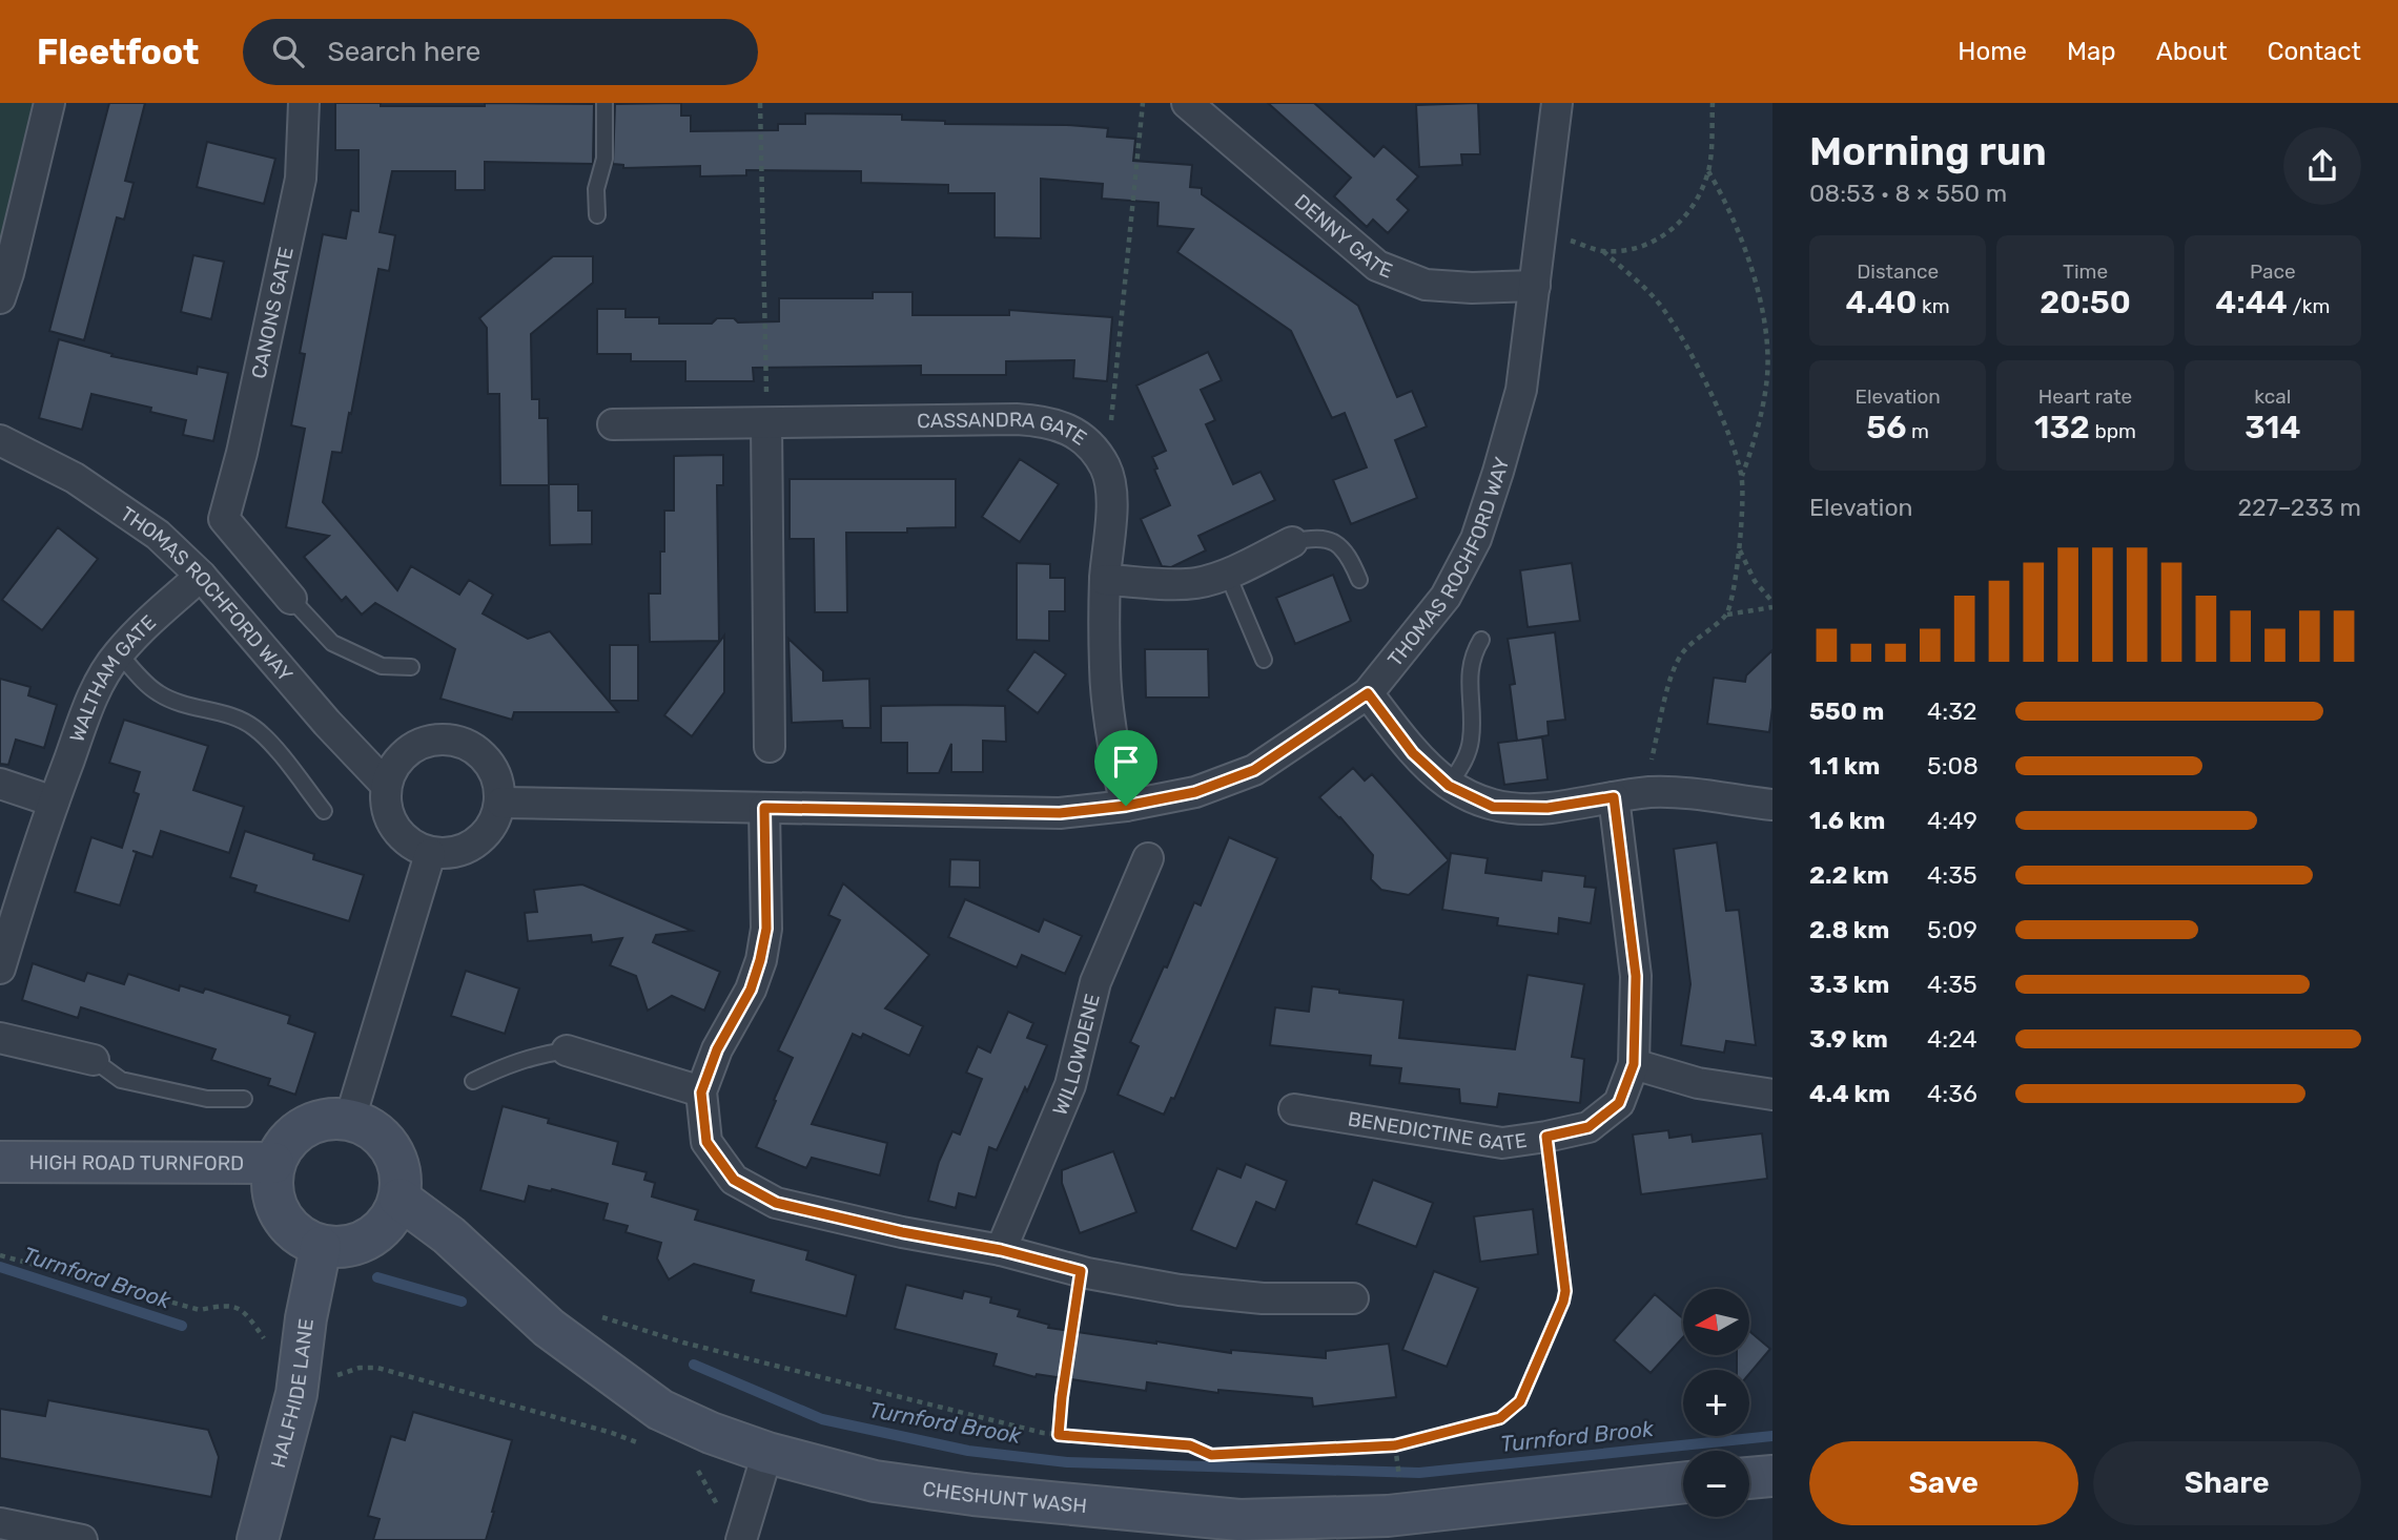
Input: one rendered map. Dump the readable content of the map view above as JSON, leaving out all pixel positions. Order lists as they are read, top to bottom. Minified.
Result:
{"streets":{"main road":["HIGH ROAD TURNFORD","HALFHIDE LANE","CHESHUNT WASH"],"street":["DENNY GATE","CANONS GATE","CASSANDRA GATE","THOMAS ROCHFORD WAY","WALTHAM GATE","WILLOWDENE","BENEDICTINE GATE"]},"crossings":[["DENNY GATE","THOMAS ROCHFORD WAY"],["CASSANDRA GATE","THOMAS ROCHFORD WAY"],["THOMAS ROCHFORD WAY","WALTHAM GATE"],["HIGH ROAD TURNFORD","HALFHIDE LANE"],["HIGH ROAD TURNFORD","CHESHUNT WASH"],["HALFHIDE LANE","CHESHUNT WASH"]],"water":["Turnford Brook"],"north":"left","page":{"header":"Fleetfoot","search":"Search here","nav":["Home","Map","About","Contact"],"heading":["Morning run","08:53 · 8 × 550 m"],"stats":[["Distance","4.40 km"],["Time","20:50"],["Pace","4:44 /km"],["Elevation","56 m"],["Heart rate","132 bpm"],["kcal","314"]],"chart":["Elevation","227–233 m"],"list":[{"name":"550 m","note":"4:32"},{"name":"1.1 km","note":"5:08"},{"name":"1.6 km","note":"4:49"},{"name":"2.2 km","note":"4:35"},{"name":"2.8 km","note":"5:09"},{"name":"3.3 km","note":"4:35"},{"name":"3.9 km","note":"4:24"},{"name":"4.4 km","note":"4:36"}],"map_buttons":["+","−"],"buttons":["Save","Share"]}}
